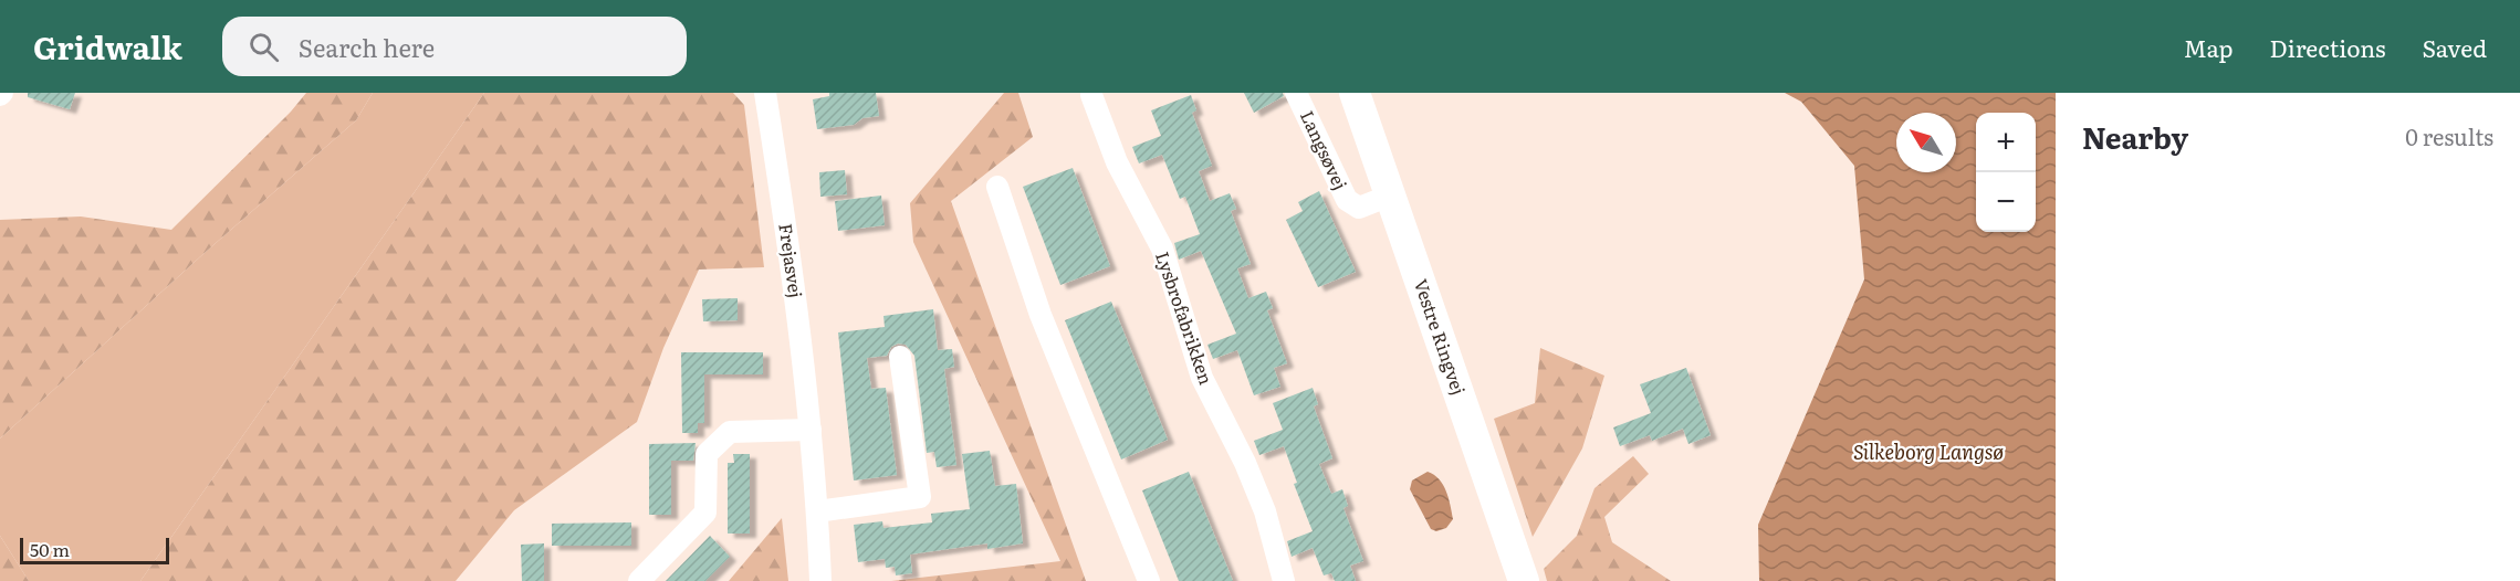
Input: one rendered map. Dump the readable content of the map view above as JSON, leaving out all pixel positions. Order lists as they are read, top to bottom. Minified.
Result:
{"streets":{"main road":["Vestre Ringvej"],"street":["Langsøvej","Frejasvej","Lysbrofabrikken"]},"crossings":[["Langsøvej","Vestre Ringvej"]],"water":["Silkeborg Langsø"],"scale_bar":"50 m","north":"top left","page":{"header":"Gridwalk","search":"Search here","nav":["Map","Directions","Saved"],"heading":["Nearby","0 results"],"map_buttons":["+","−"],"scale":"50 m"}}
